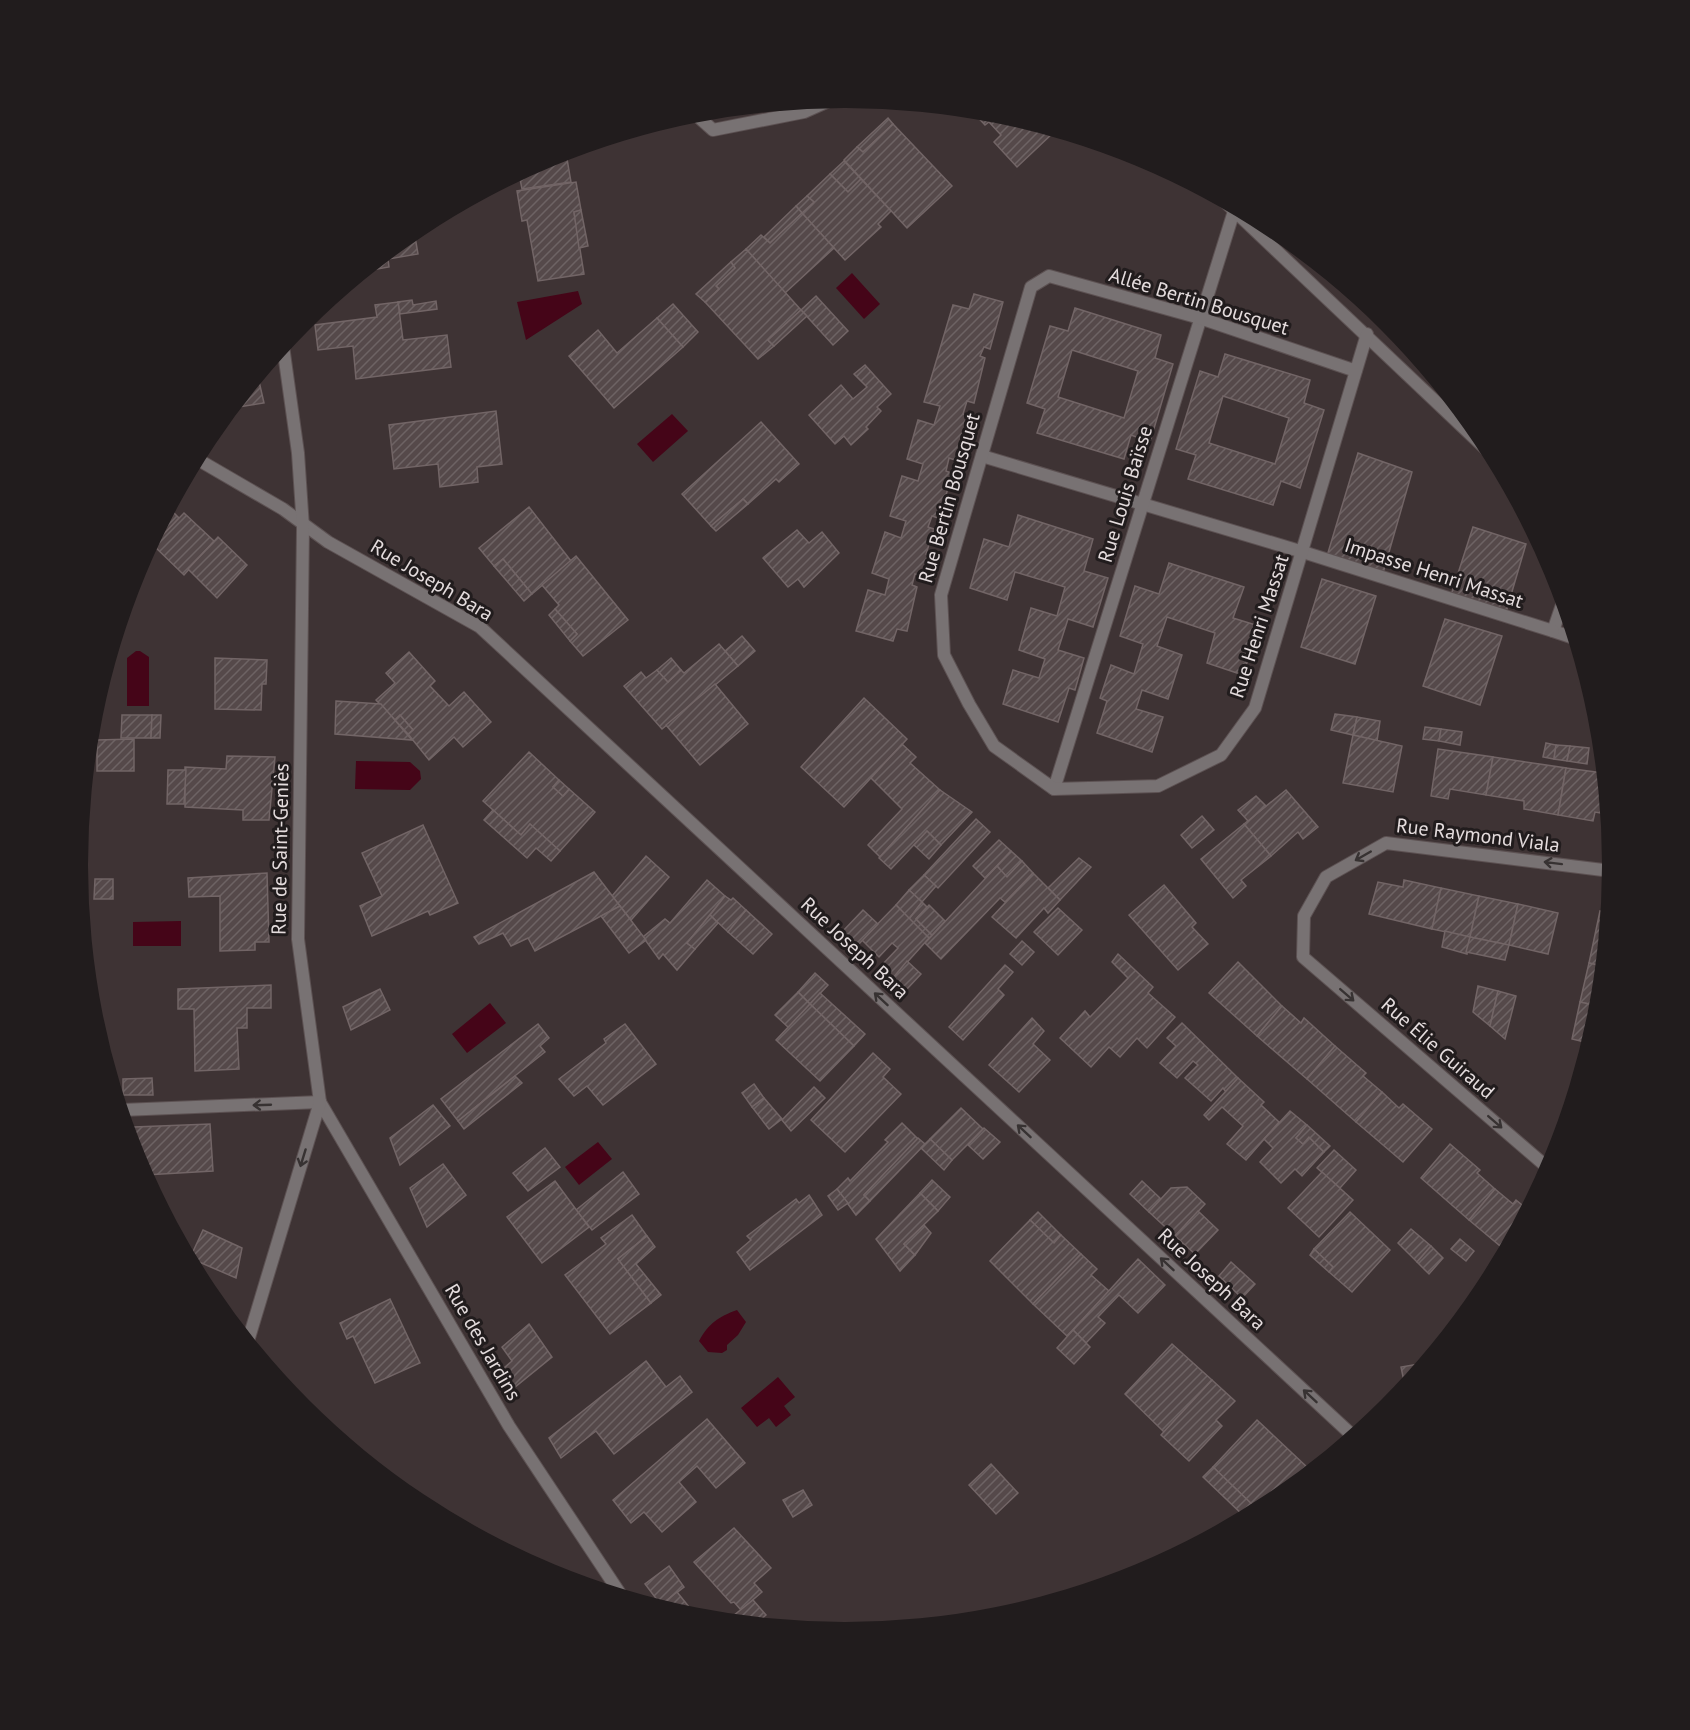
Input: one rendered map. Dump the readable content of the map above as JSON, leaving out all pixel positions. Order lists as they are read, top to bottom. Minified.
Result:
{"streets":{"street":["Allée Bertin Bousquet","Rue Louis Baïsse","Rue Bertin Bousquet","Impasse Henri Massat","Rue Joseph Bara","Rue Henri Massat","Rue Raymond Viala","Rue de Saint-Geniès","Rue Élie Guiraud","Rue des Jardins"]},"crossings":[["Allée Bertin Bousquet","Rue Louis Baïsse"],["Allée Bertin Bousquet","Rue Bertin Bousquet"],["Allée Bertin Bousquet","Rue Henri Massat"],["Rue Louis Baïsse","Rue Bertin Bousquet"],["Rue Louis Baïsse","Impasse Henri Massat"],["Rue Louis Baïsse","Rue Henri Massat"],["Rue Bertin Bousquet","Impasse Henri Massat"],["Rue Bertin Bousquet","Rue Henri Massat"],["Impasse Henri Massat","Rue Henri Massat"],["Rue Joseph Bara","Rue de Saint-Geniès"],["Rue Raymond Viala","Rue Élie Guiraud"],["Rue de Saint-Geniès","Rue des Jardins"]],"one_way":["Rue Joseph Bara","Rue Raymond Viala","Rue Élie Guiraud"]}
